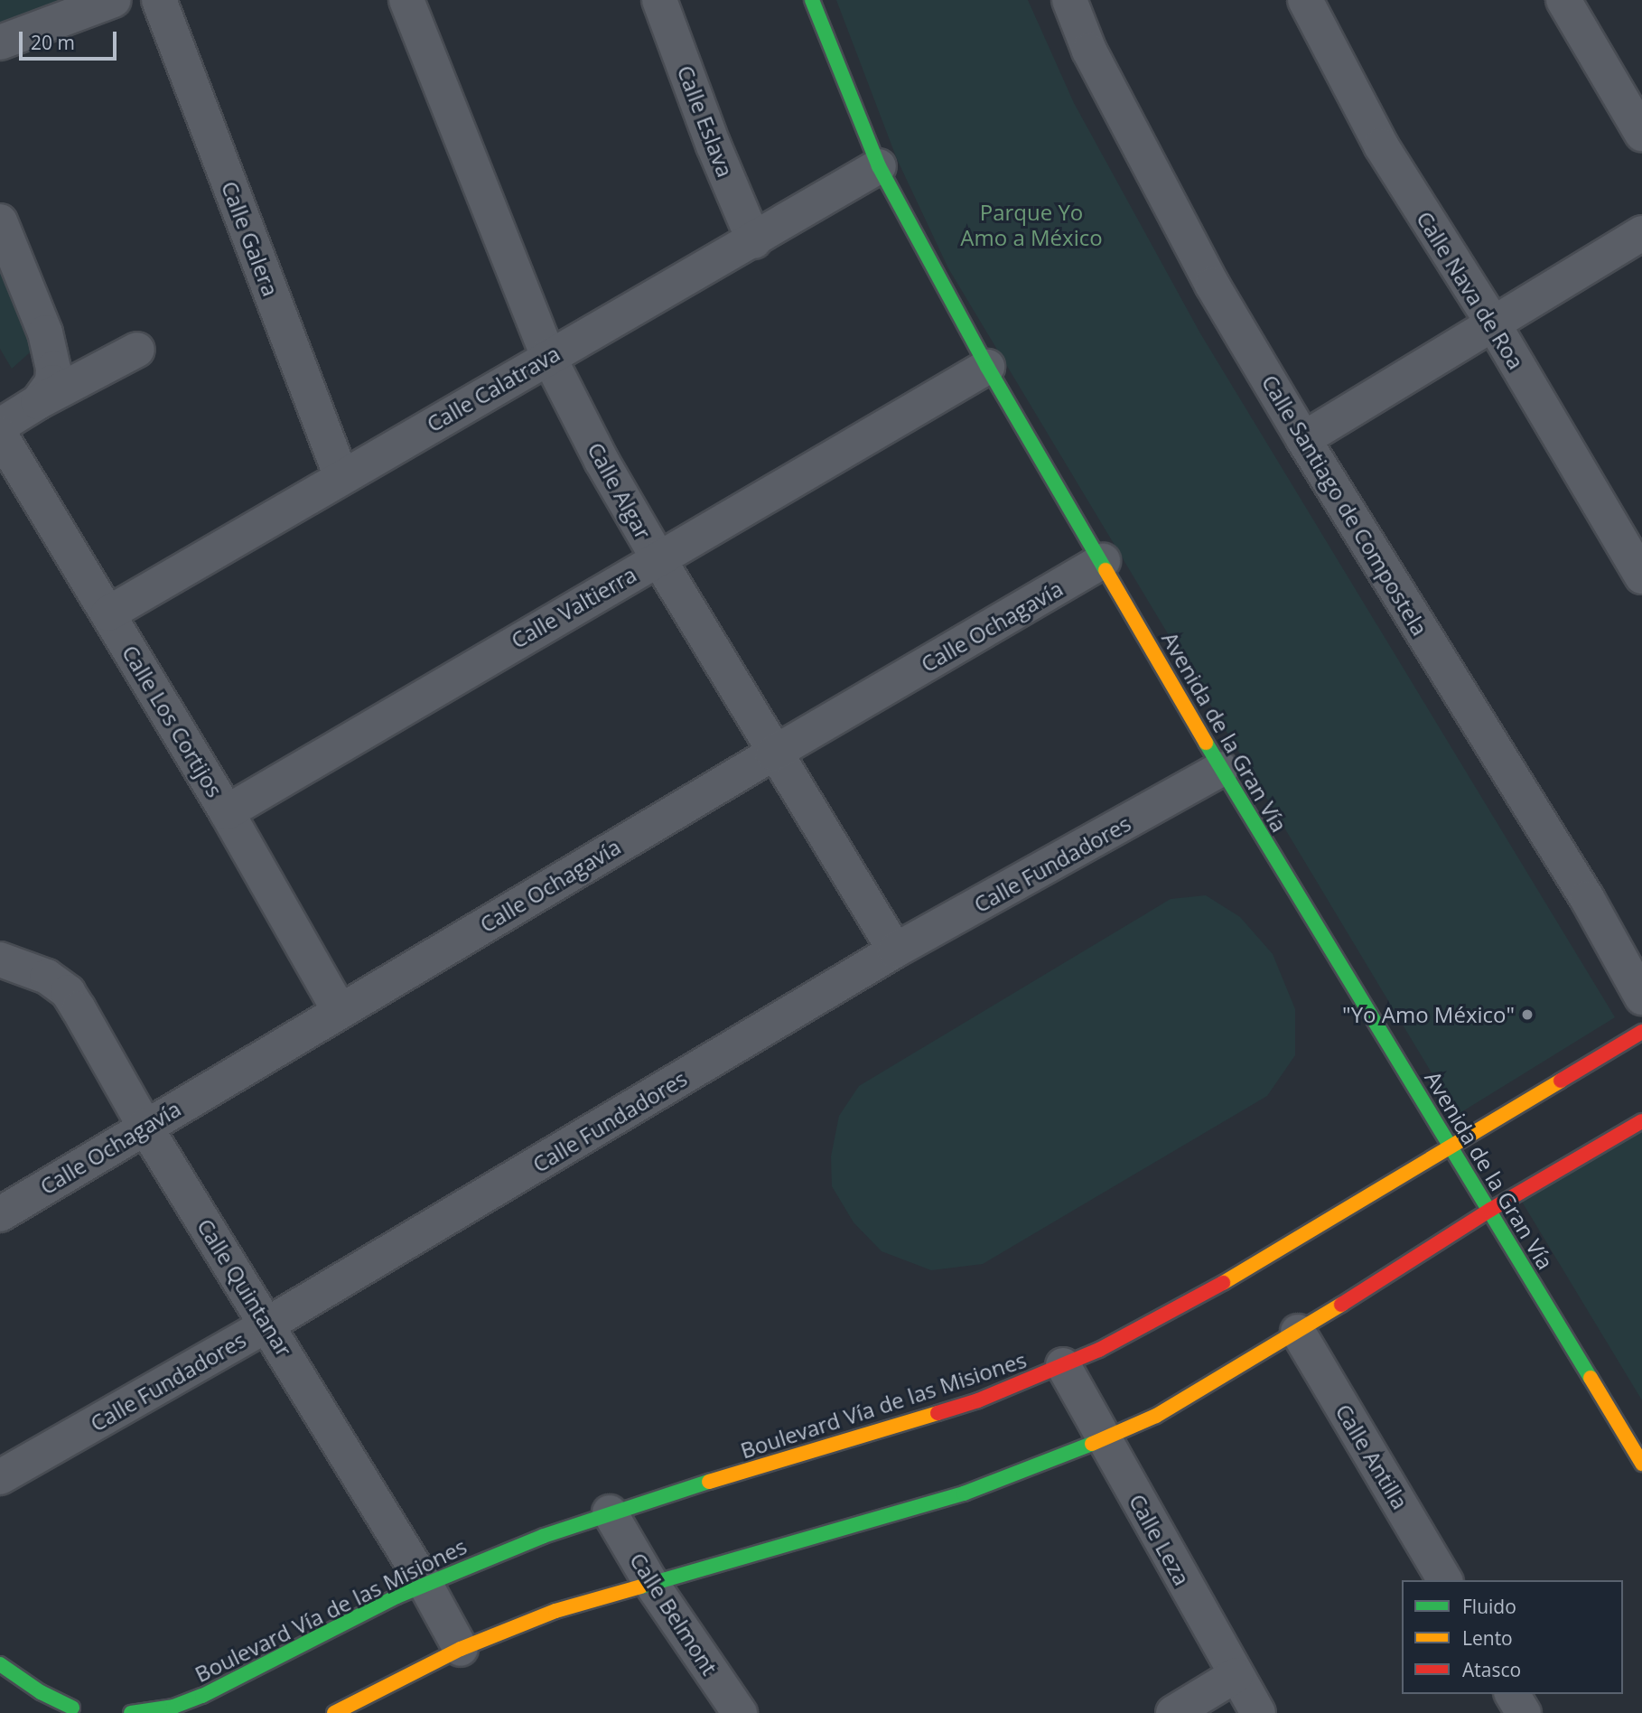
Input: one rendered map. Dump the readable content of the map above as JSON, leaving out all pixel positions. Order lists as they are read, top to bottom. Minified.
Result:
{"streets":{"street":["Calle Eslava","Calle Galera","Calle Nava de Roa","Calle Calatrava","Calle Algar","Calle Santiago de Compostela","Calle Valtierra","Calle Ochagavía","Calle Los Cortijos","Avenida de la Gran Vía","Calle Fundadores","Calle Quintanar","Boulevard Vía de las Misiones","Calle Antilla","Calle Leza","Calle Belmont"]},"crossings":[["Calle Eslava","Calle Calatrava"],["Calle Galera","Calle Calatrava"],["Calle Calatrava","Calle Algar"],["Calle Calatrava","Calle Los Cortijos"],["Calle Calatrava","Avenida de la Gran Vía"],["Calle Algar","Calle Valtierra"],["Calle Algar","Calle Ochagavía"],["Calle Algar","Calle Fundadores"],["Calle Valtierra","Calle Los Cortijos"],["Calle Valtierra","Avenida de la Gran Vía"],["Calle Ochagavía","Calle Los Cortijos"],["Calle Ochagavía","Avenida de la Gran Vía"],["Calle Ochagavía","Calle Quintanar"],["Avenida de la Gran Vía","Calle Fundadores"],["Avenida de la Gran Vía","Boulevard Vía de las Misiones"],["Calle Fundadores","Calle Quintanar"],["Calle Quintanar","Boulevard Vía de las Misiones"],["Boulevard Vía de las Misiones","Calle Leza"],["Boulevard Vía de las Misiones","Calle Belmont"]],"parks":["Parque Yo Amo a México"],"places":["\"Yo Amo México\""],"legend":["Fluido","Lento","Atasco"],"scale_bar":"20 m"}
